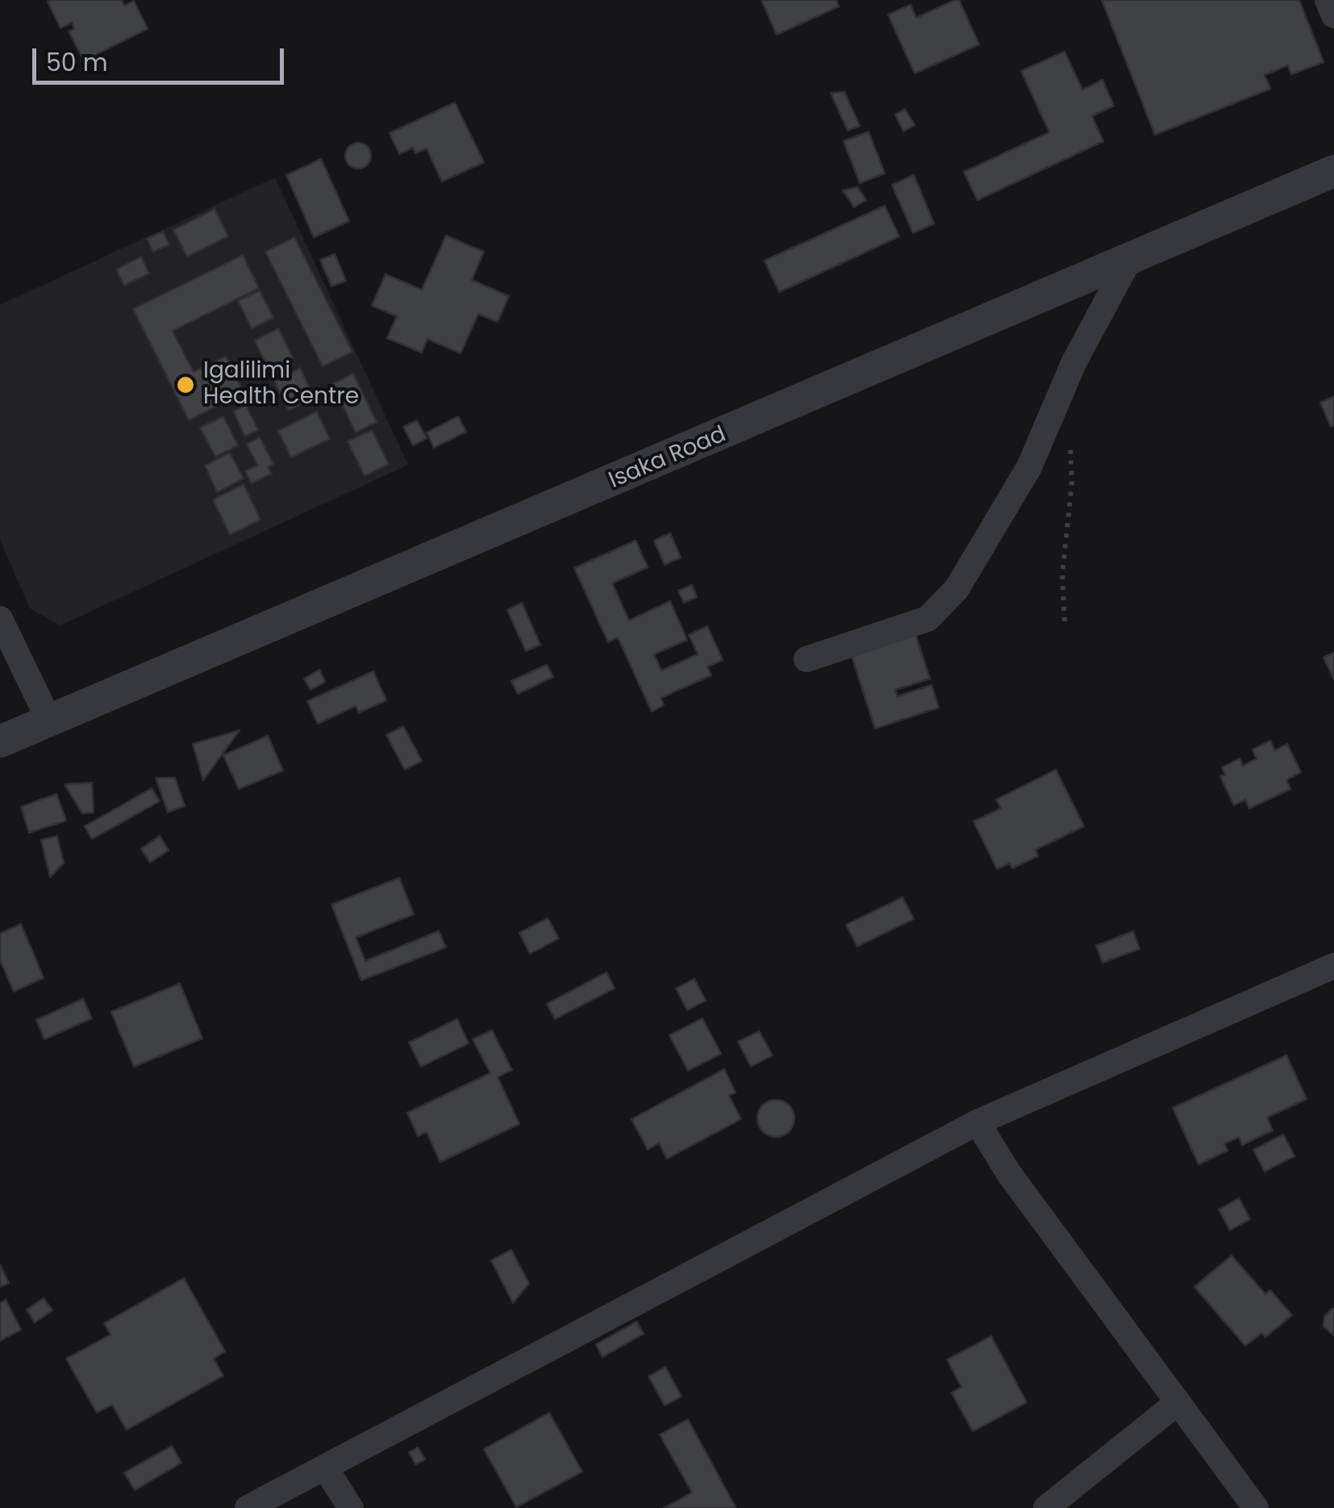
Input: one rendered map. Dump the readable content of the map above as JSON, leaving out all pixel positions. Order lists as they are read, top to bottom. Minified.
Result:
{"streets":{"street":["Isaka Road"]},"places":["Igalilimi Health Centre"],"scale_bar":"50 m"}
